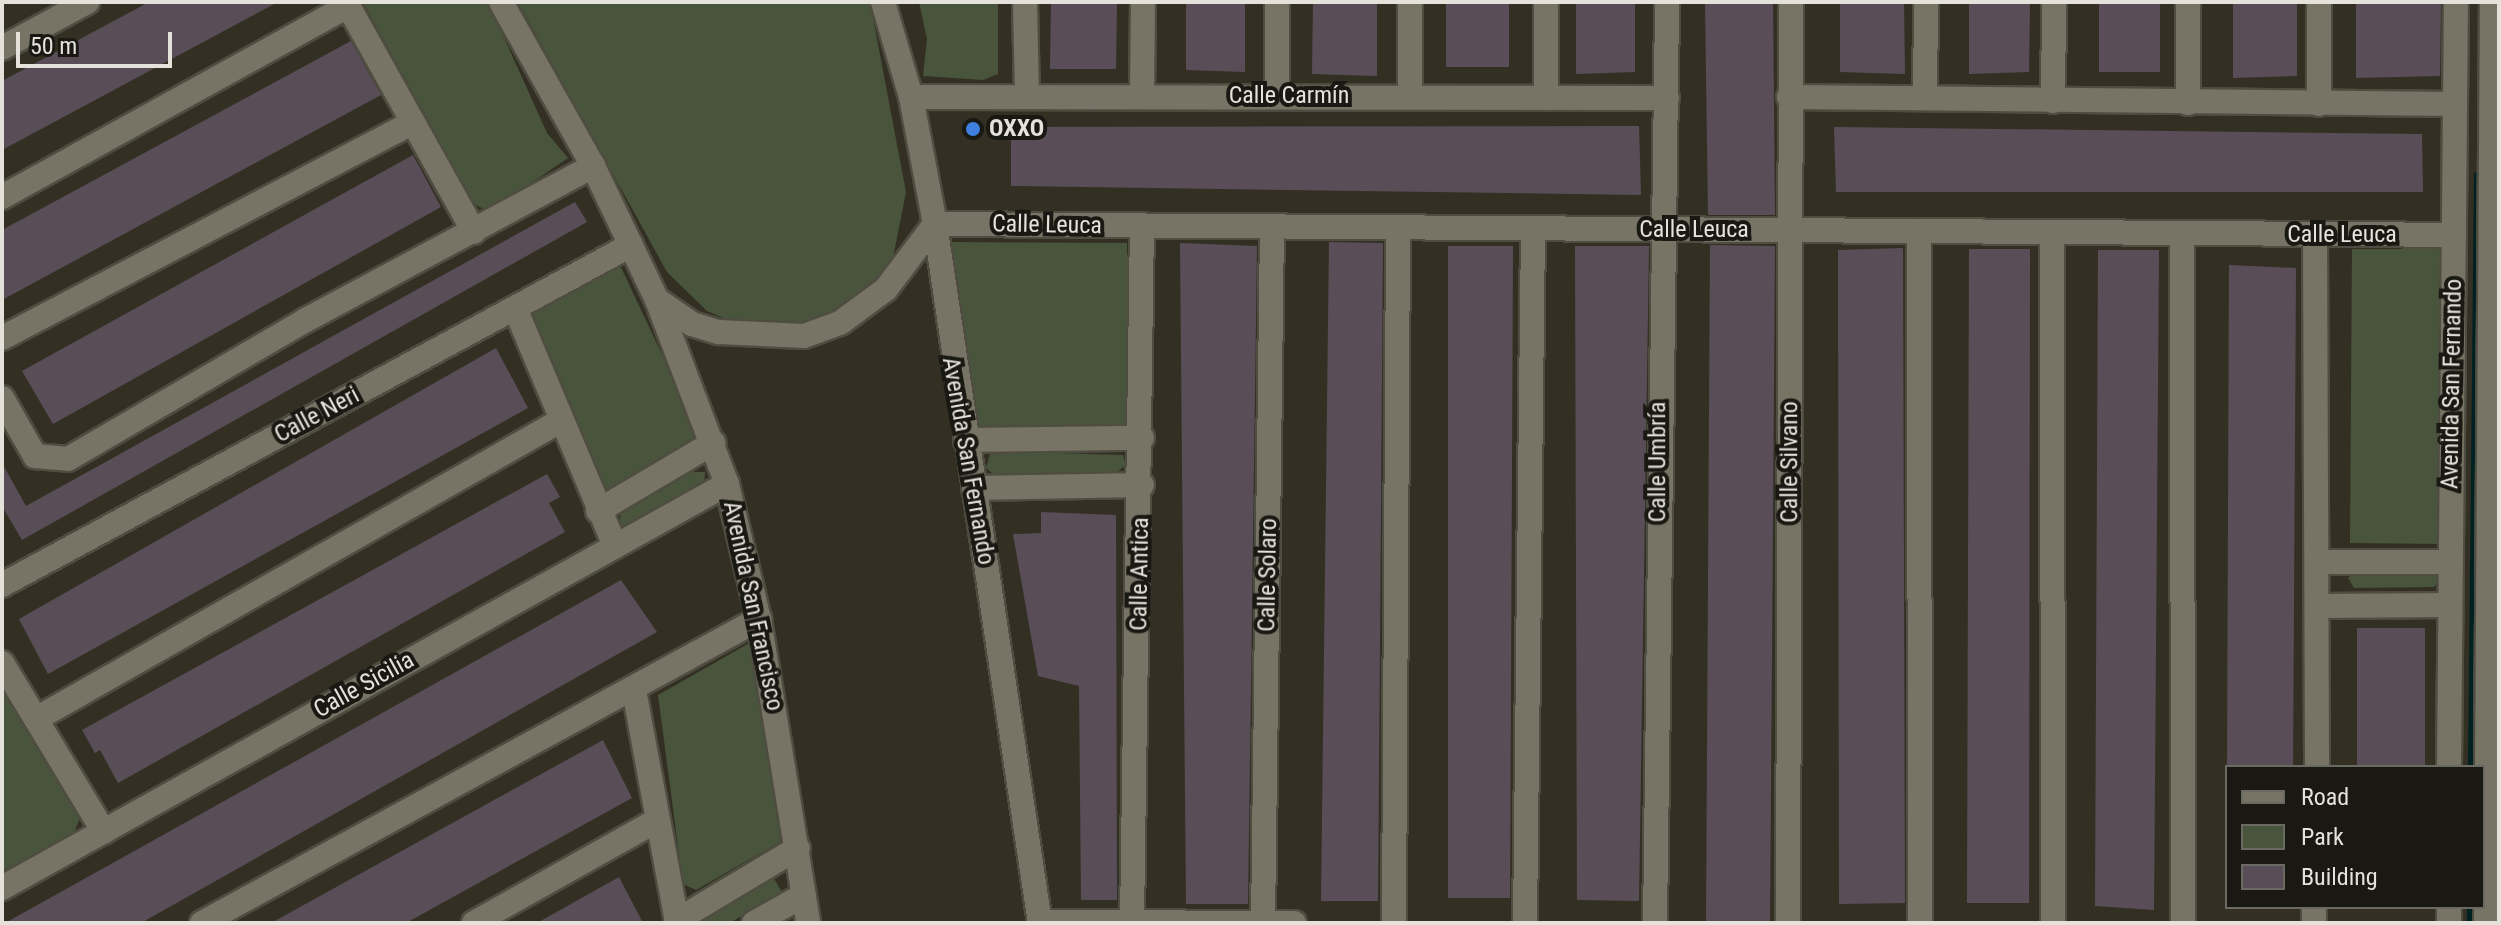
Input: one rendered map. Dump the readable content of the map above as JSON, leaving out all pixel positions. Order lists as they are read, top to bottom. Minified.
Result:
{"streets":{"street":["Calle Carmín","Calle Leuca","Avenida San Fernando","Calle Neri","Calle Umbría","Calle Silvano","Calle Antica","Calle Solaro","Avenida San Francisco","Calle Sicilia"]},"crossings":[["Calle Carmín","Avenida San Fernando"],["Calle Carmín","Calle Umbría"],["Calle Leuca","Avenida San Fernando"],["Calle Leuca","Calle Umbría"],["Calle Leuca","Calle Silvano"],["Calle Leuca","Calle Antica"],["Calle Leuca","Calle Solaro"],["Avenida San Francisco","Calle Sicilia"]],"places":["OXXO"],"legend":["Road","Park","Building"],"scale_bar":"50 m"}
